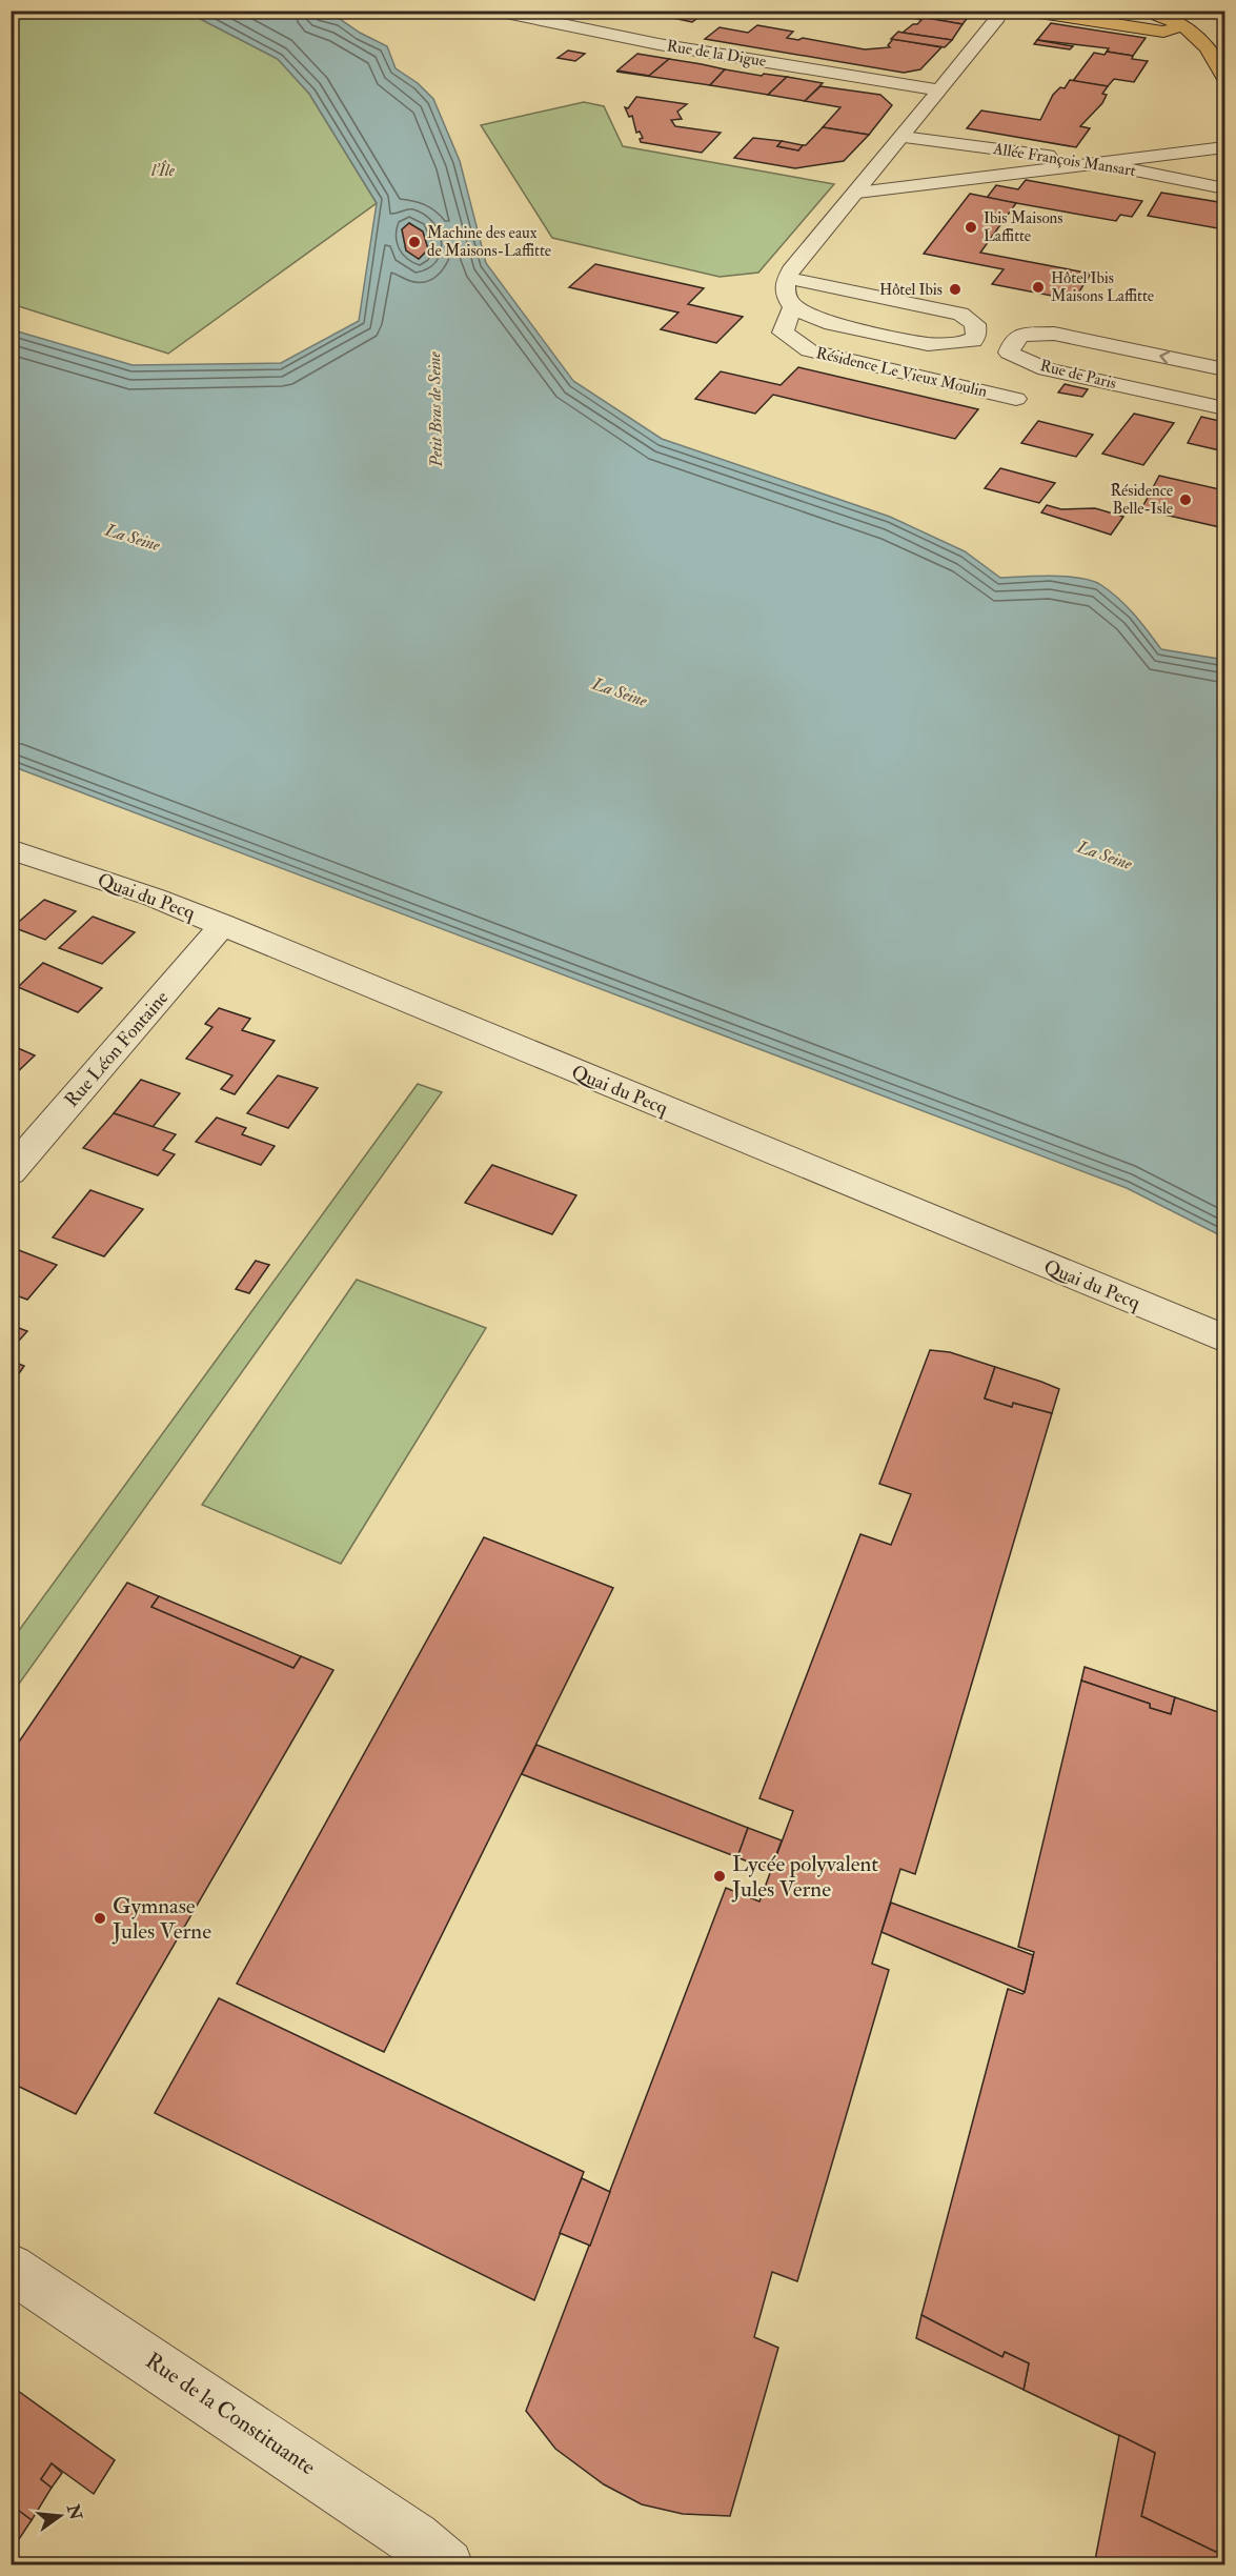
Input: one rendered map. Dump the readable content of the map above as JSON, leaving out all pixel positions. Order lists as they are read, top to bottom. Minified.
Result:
{"streets":{"street":["Rue de la Digue","Allée François Mansart","Résidence Le Vieux Moulin","Rue de Paris","Quai du Pecq","Rue Léon Fontaine","Rue de la Constituante"]},"crossings":[["Quai du Pecq","Rue Léon Fontaine"]],"water":["Petit Bras de Seine","La Seine"],"parks":["l'Île"],"places":["Ibis Maisons Laffitte","Machine des eaux de Maisons-Laffitte","Hôtel Ibis Maisons Laffitte","Hôtel Ibis","Résidence Belle-Isle","Lycée polyvalent Jules Verne","Gymnase Jules Verne"],"north":"right"}
